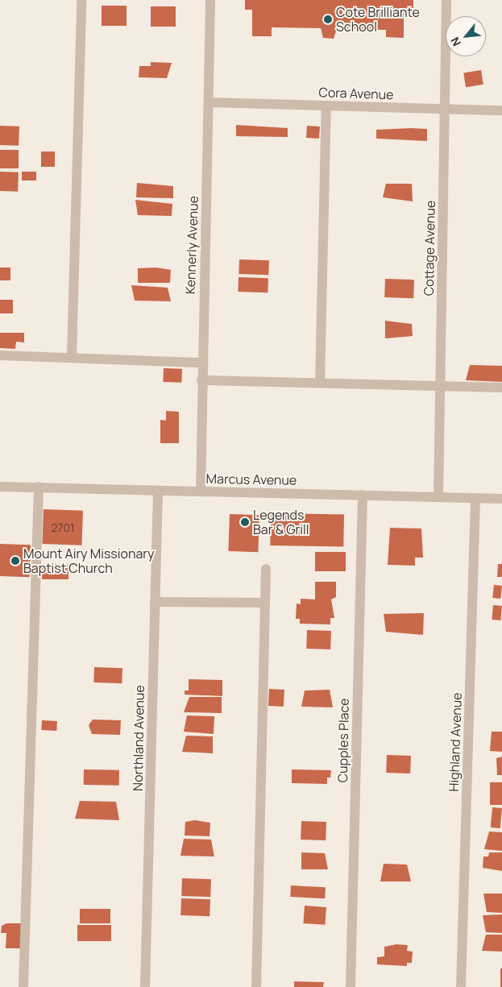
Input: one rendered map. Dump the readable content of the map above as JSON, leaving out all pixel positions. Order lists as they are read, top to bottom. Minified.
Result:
{"streets":{"street":["Cora Avenue","Kennerly Avenue","Cottage Avenue","Marcus Avenue","Northland Avenue","Cupples Place","Highland Avenue"]},"crossings":[["Cora Avenue","Kennerly Avenue"],["Cora Avenue","Cottage Avenue"],["Kennerly Avenue","Marcus Avenue"],["Cottage Avenue","Marcus Avenue"],["Marcus Avenue","Northland Avenue"],["Marcus Avenue","Cupples Place"],["Marcus Avenue","Highland Avenue"]],"places":["Cote Brilliante School","Legends Bar & Grill","Mount Airy Missionary Baptist Church"],"house_numbers":["2701"],"north":"bottom left"}
